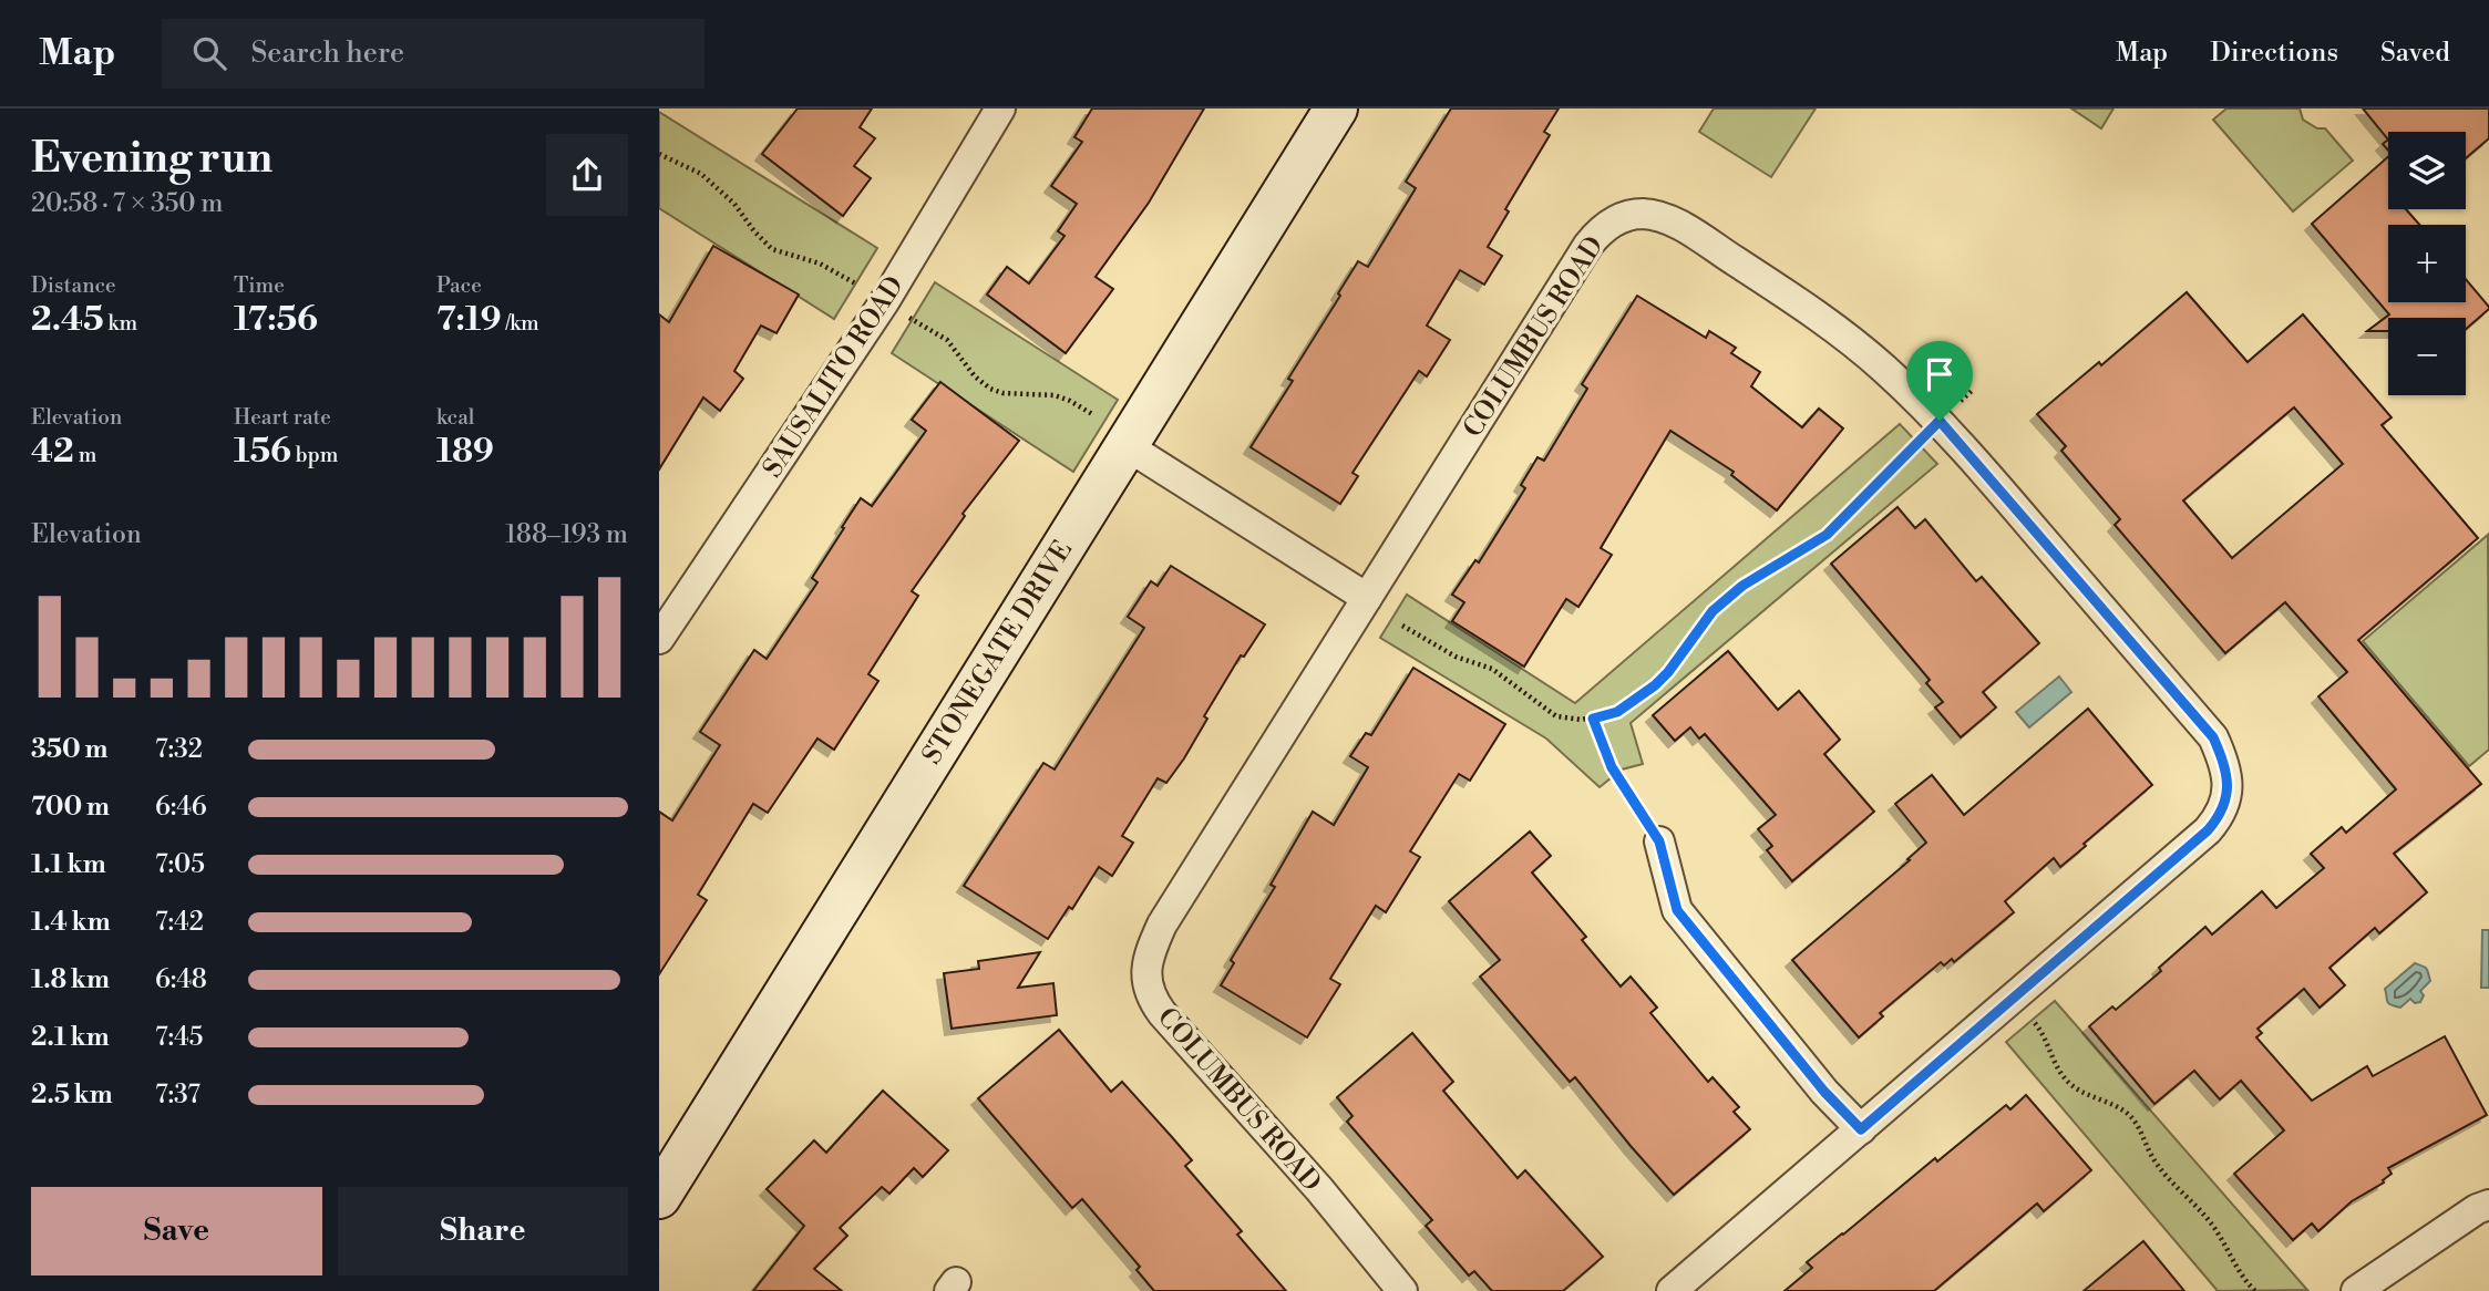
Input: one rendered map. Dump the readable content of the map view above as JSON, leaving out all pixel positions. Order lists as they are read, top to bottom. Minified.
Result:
{"streets":{"street":["COLUMBUS ROAD","SAUSALITO ROAD","STONEGATE DRIVE"]},"page":{"header":"Map","search":"Search here","nav":["Map","Directions","Saved"],"heading":["Evening run","20:58 · 7 × 350 m"],"map_buttons":["+","−"],"stats":[["Distance","2.45 km"],["Time","17:56"],["Pace","7:19 /km"],["Elevation","42 m"],["Heart rate","156 bpm"],["kcal","189"]],"chart":["Elevation","188–193 m"],"list":[{"name":"350 m","note":"7:32"},{"name":"700 m","note":"6:46"},{"name":"1.1 km","note":"7:05"},{"name":"1.4 km","note":"7:42"},{"name":"1.8 km","note":"6:48"},{"name":"2.1 km","note":"7:45"},{"name":"2.5 km","note":"7:37"}],"buttons":["Save","Share"]}}
